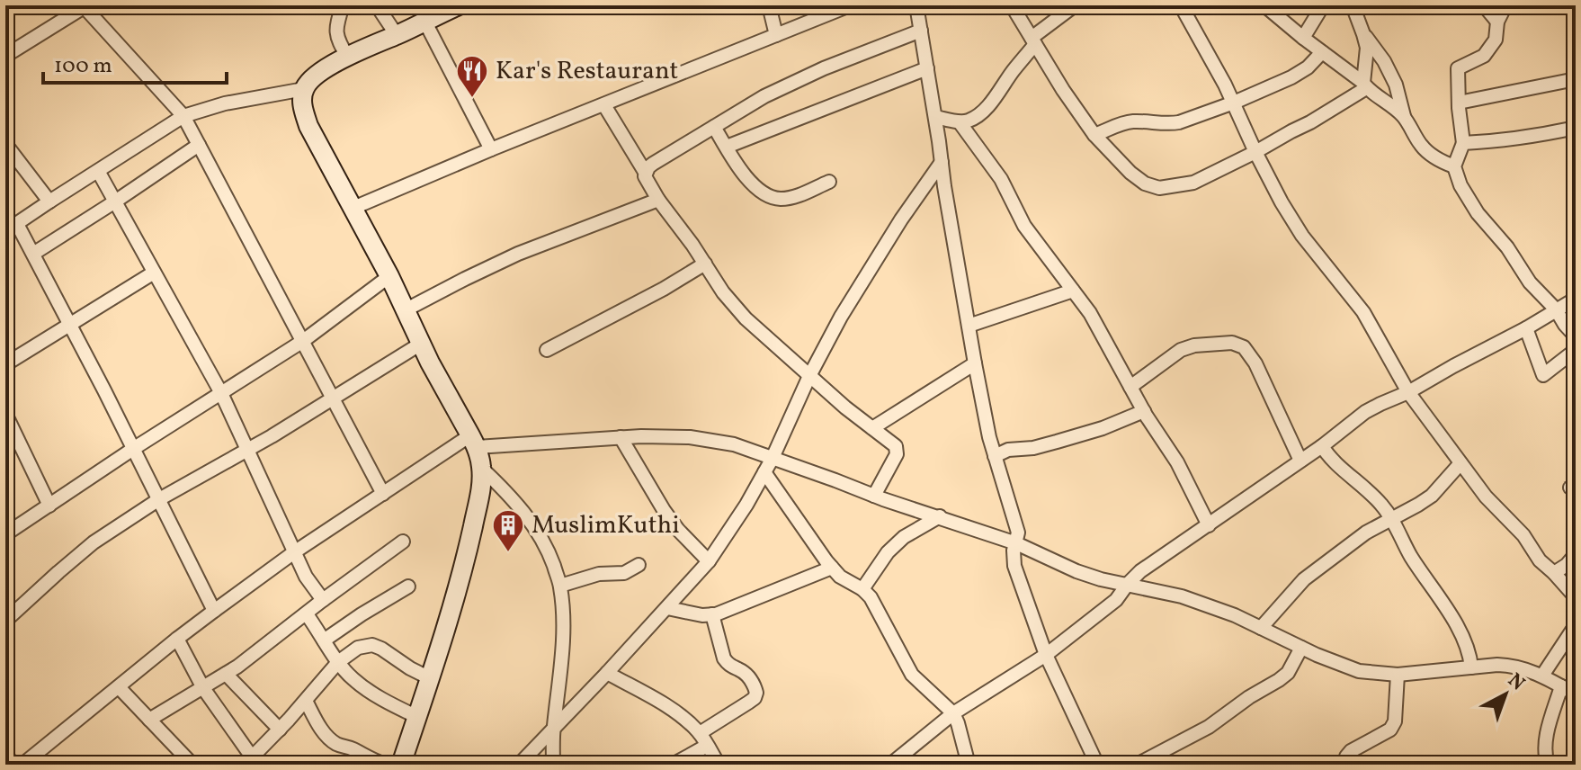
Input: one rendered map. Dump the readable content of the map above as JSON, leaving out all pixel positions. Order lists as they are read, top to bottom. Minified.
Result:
{"places":{"restaurant":["Kar's Restaurant"],"building":["MuslimKuthi"]},"scale_bar":"100 m","north":"top right"}
